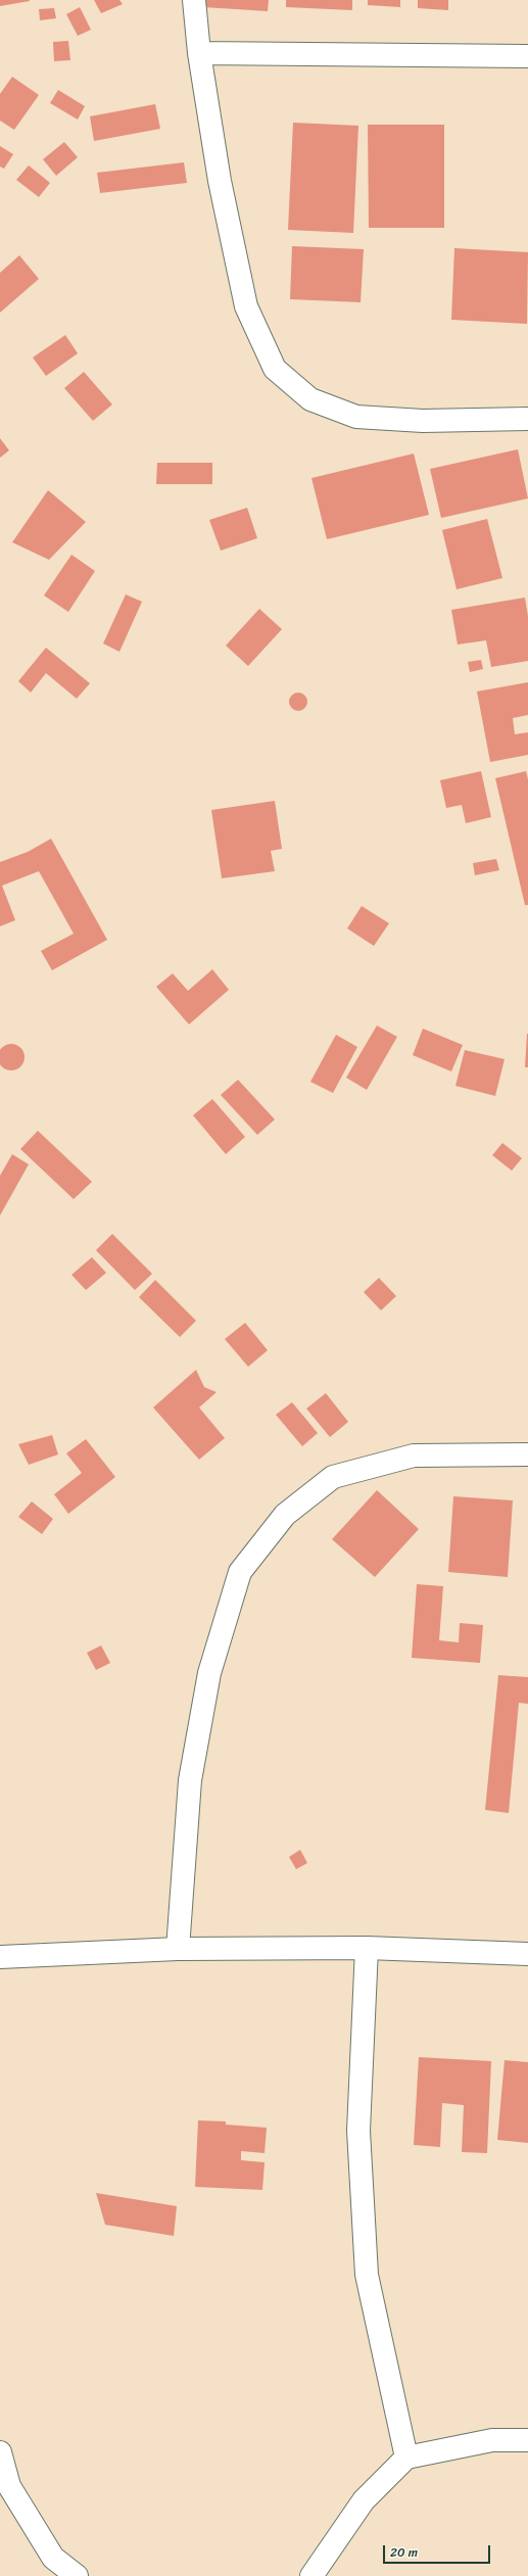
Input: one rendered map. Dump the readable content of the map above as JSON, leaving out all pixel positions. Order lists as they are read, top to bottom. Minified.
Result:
{"scale_bar":"20 m"}
